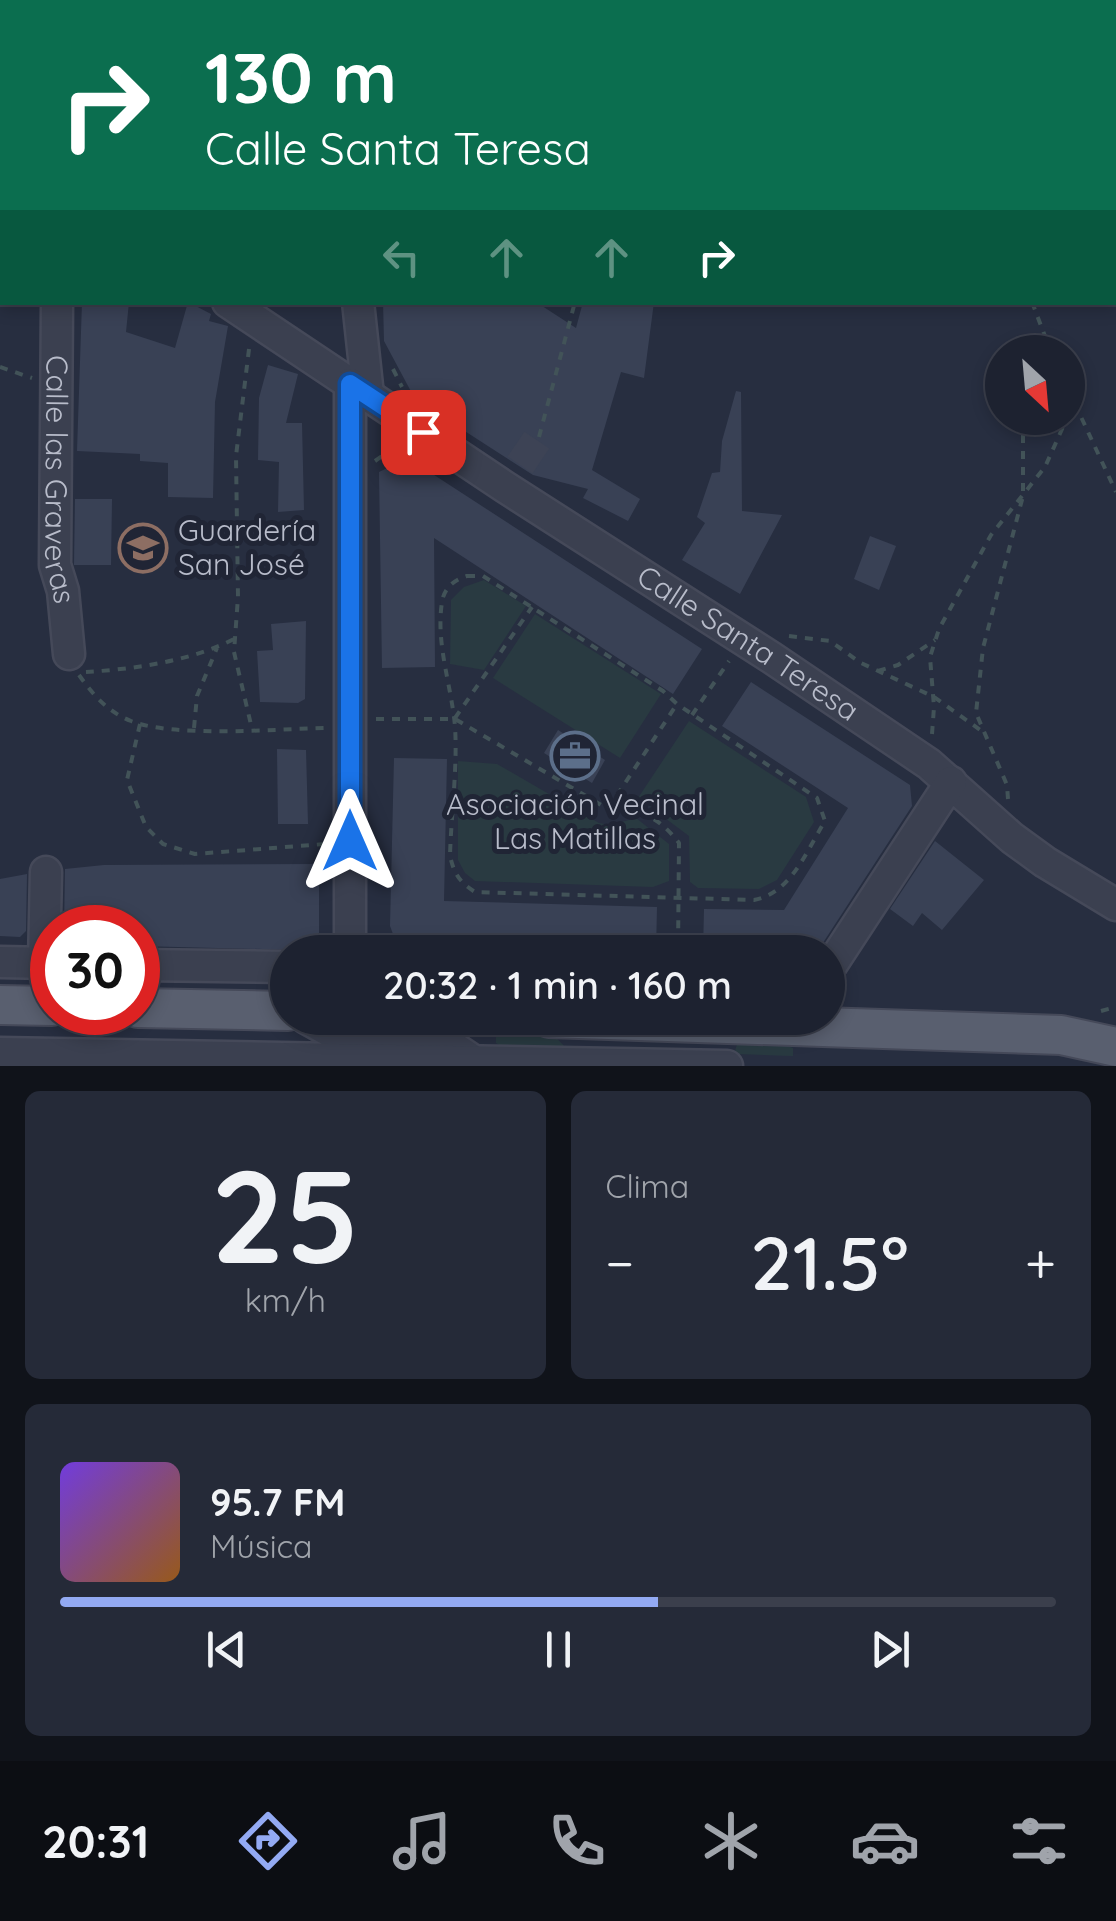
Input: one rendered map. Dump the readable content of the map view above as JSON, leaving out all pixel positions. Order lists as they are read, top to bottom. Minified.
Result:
{"streets":{"street":["Calle las Graveras","Calle Santa Teresa"]},"places":{"school or university":["Guardería San José"],"office":["Asociación Vecinal Las Matillas"]},"north":"bottom right","page":{"turn":["130 m","Calle Santa Teresa"],"limit":"30","trip":"20:32 · 1 min · 160 m","tile":[["25","km/h"],"Clima"],"heat":["−","21.5°","+"],"song":["95.7 FM","Música"],"tabs":"20:31"}}
